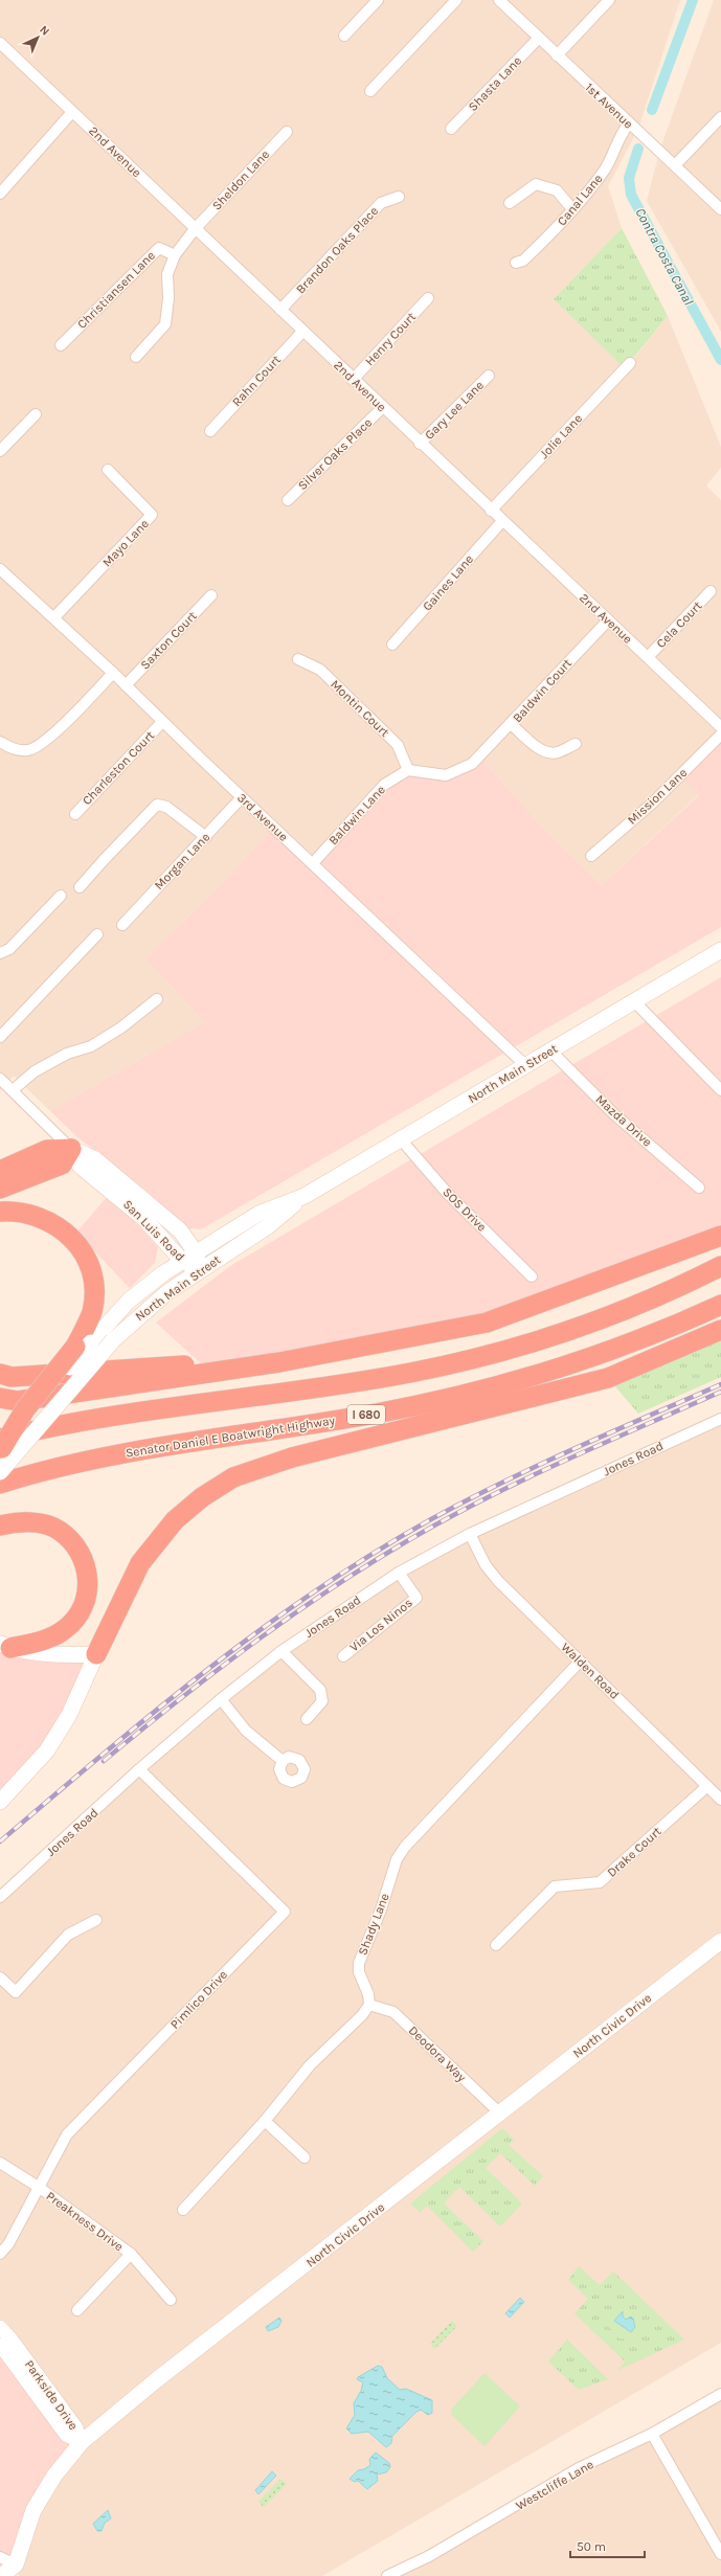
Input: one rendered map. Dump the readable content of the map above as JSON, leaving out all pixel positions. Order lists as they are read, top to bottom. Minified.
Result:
{"streets":{"highway":["I 680","Senator Daniel E Boatwright Highway"],"main road":["North Main Street","San Luis Road","North Civic Drive"],"street":["Shasta Lane","1st Avenue","2nd Avenue","Sheldon Lane","Canal Lane","Brandon Oaks Place","Christiansen Lane","Henry Court","Rahn Court","Gary Lee Lane","Jolie Lane","Silver Oaks Place","Mayo Lane","Gaines Lane","Cela Court","Saxton Court","Baldwin Court","Montin Court","Charleston Court","Mission Lane","Baldwin Lane","3rd Avenue","Morgan Lane","Mazda Drive","SOS Drive","Jones Road","Via Los Ninos","Walden Road","Drake Court","Shady Lane","Pimlico Drive","Deodora Way","Preakness Drive","Parkside Drive","Westcliffe Lane"]},"crossings":[["Shasta Lane","1st Avenue"],["1st Avenue","Canal Lane"],["2nd Avenue","Sheldon Lane"],["2nd Avenue","Brandon Oaks Place"],["2nd Avenue","Henry Court"],["2nd Avenue","Rahn Court"],["2nd Avenue","Gary Lee Lane"],["2nd Avenue","Jolie Lane"],["2nd Avenue","Silver Oaks Place"],["2nd Avenue","Gaines Lane"],["2nd Avenue","Cela Court"],["2nd Avenue","Baldwin Court"],["Sheldon Lane","Christiansen Lane"],["Mayo Lane","3rd Avenue"],["Saxton Court","3rd Avenue"],["Montin Court","Baldwin Lane"],["Charleston Court","3rd Avenue"],["Baldwin Lane","3rd Avenue"],["3rd Avenue","Morgan Lane"],["3rd Avenue","North Main Street"],["North Main Street","Mazda Drive"],["North Main Street","SOS Drive"],["North Main Street","San Luis Road"],["Jones Road","Via Los Ninos"],["Jones Road","Walden Road"],["Jones Road","Pimlico Drive"],["Walden Road","Drake Court"],["Walden Road","Shady Lane"],["Shady Lane","Deodora Way"],["Pimlico Drive","Preakness Drive"],["North Civic Drive","Deodora Way"],["North Civic Drive","Parkside Drive"]],"water":["Contra Costa Canal"],"scale_bar":"50 m","north":"top right"}
